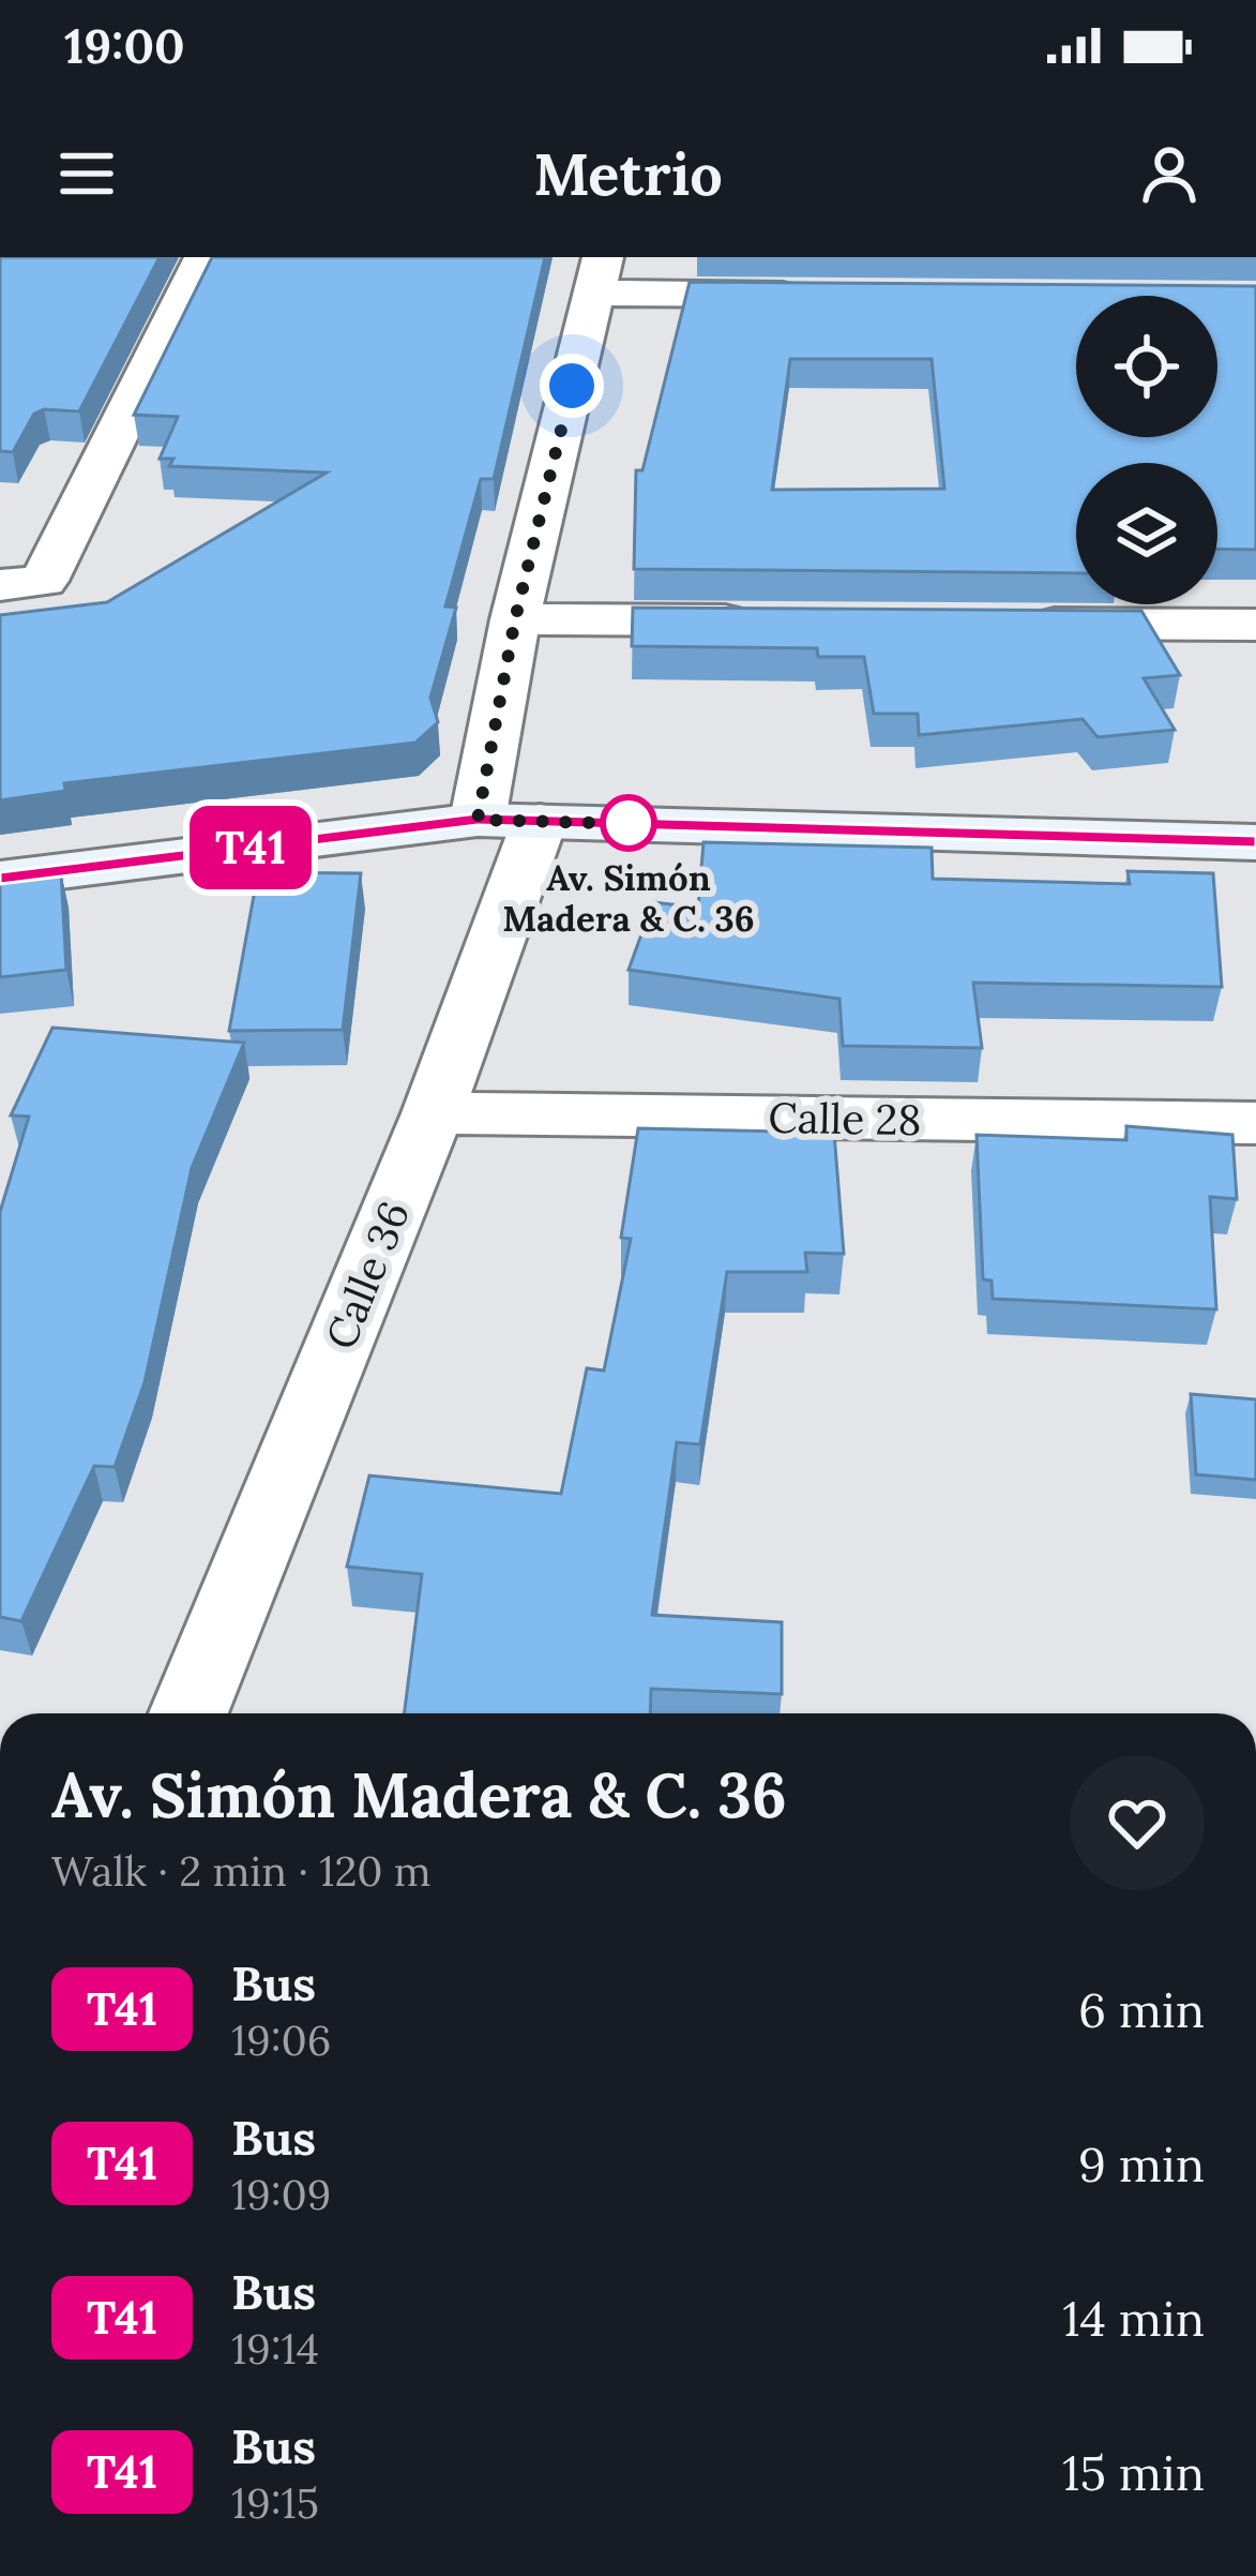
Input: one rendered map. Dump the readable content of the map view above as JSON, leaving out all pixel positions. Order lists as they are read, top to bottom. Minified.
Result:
{"streets":{"street":["Calle 28","Calle 36"]},"crossings":[["Calle 28","Calle 36"]],"places":["Av. Simón Madera & C. 36"],"lines":["bus line T41"],"page":{"status":"19:00","header":"Metrio","on_map":"T41","heading":["Av. Simón Madera & C. 36","Walk · 2 min · 120 m"],"list":[{"mark":"T41","name":"Bus","note":"19:06","value":"6 min"},{"mark":"T41","name":"Bus","note":"19:09","value":"9 min"},{"mark":"T41","name":"Bus","note":"19:14","value":"14 min"},{"mark":"T41","name":"Bus","note":"19:15","value":"15 min"}]}}
